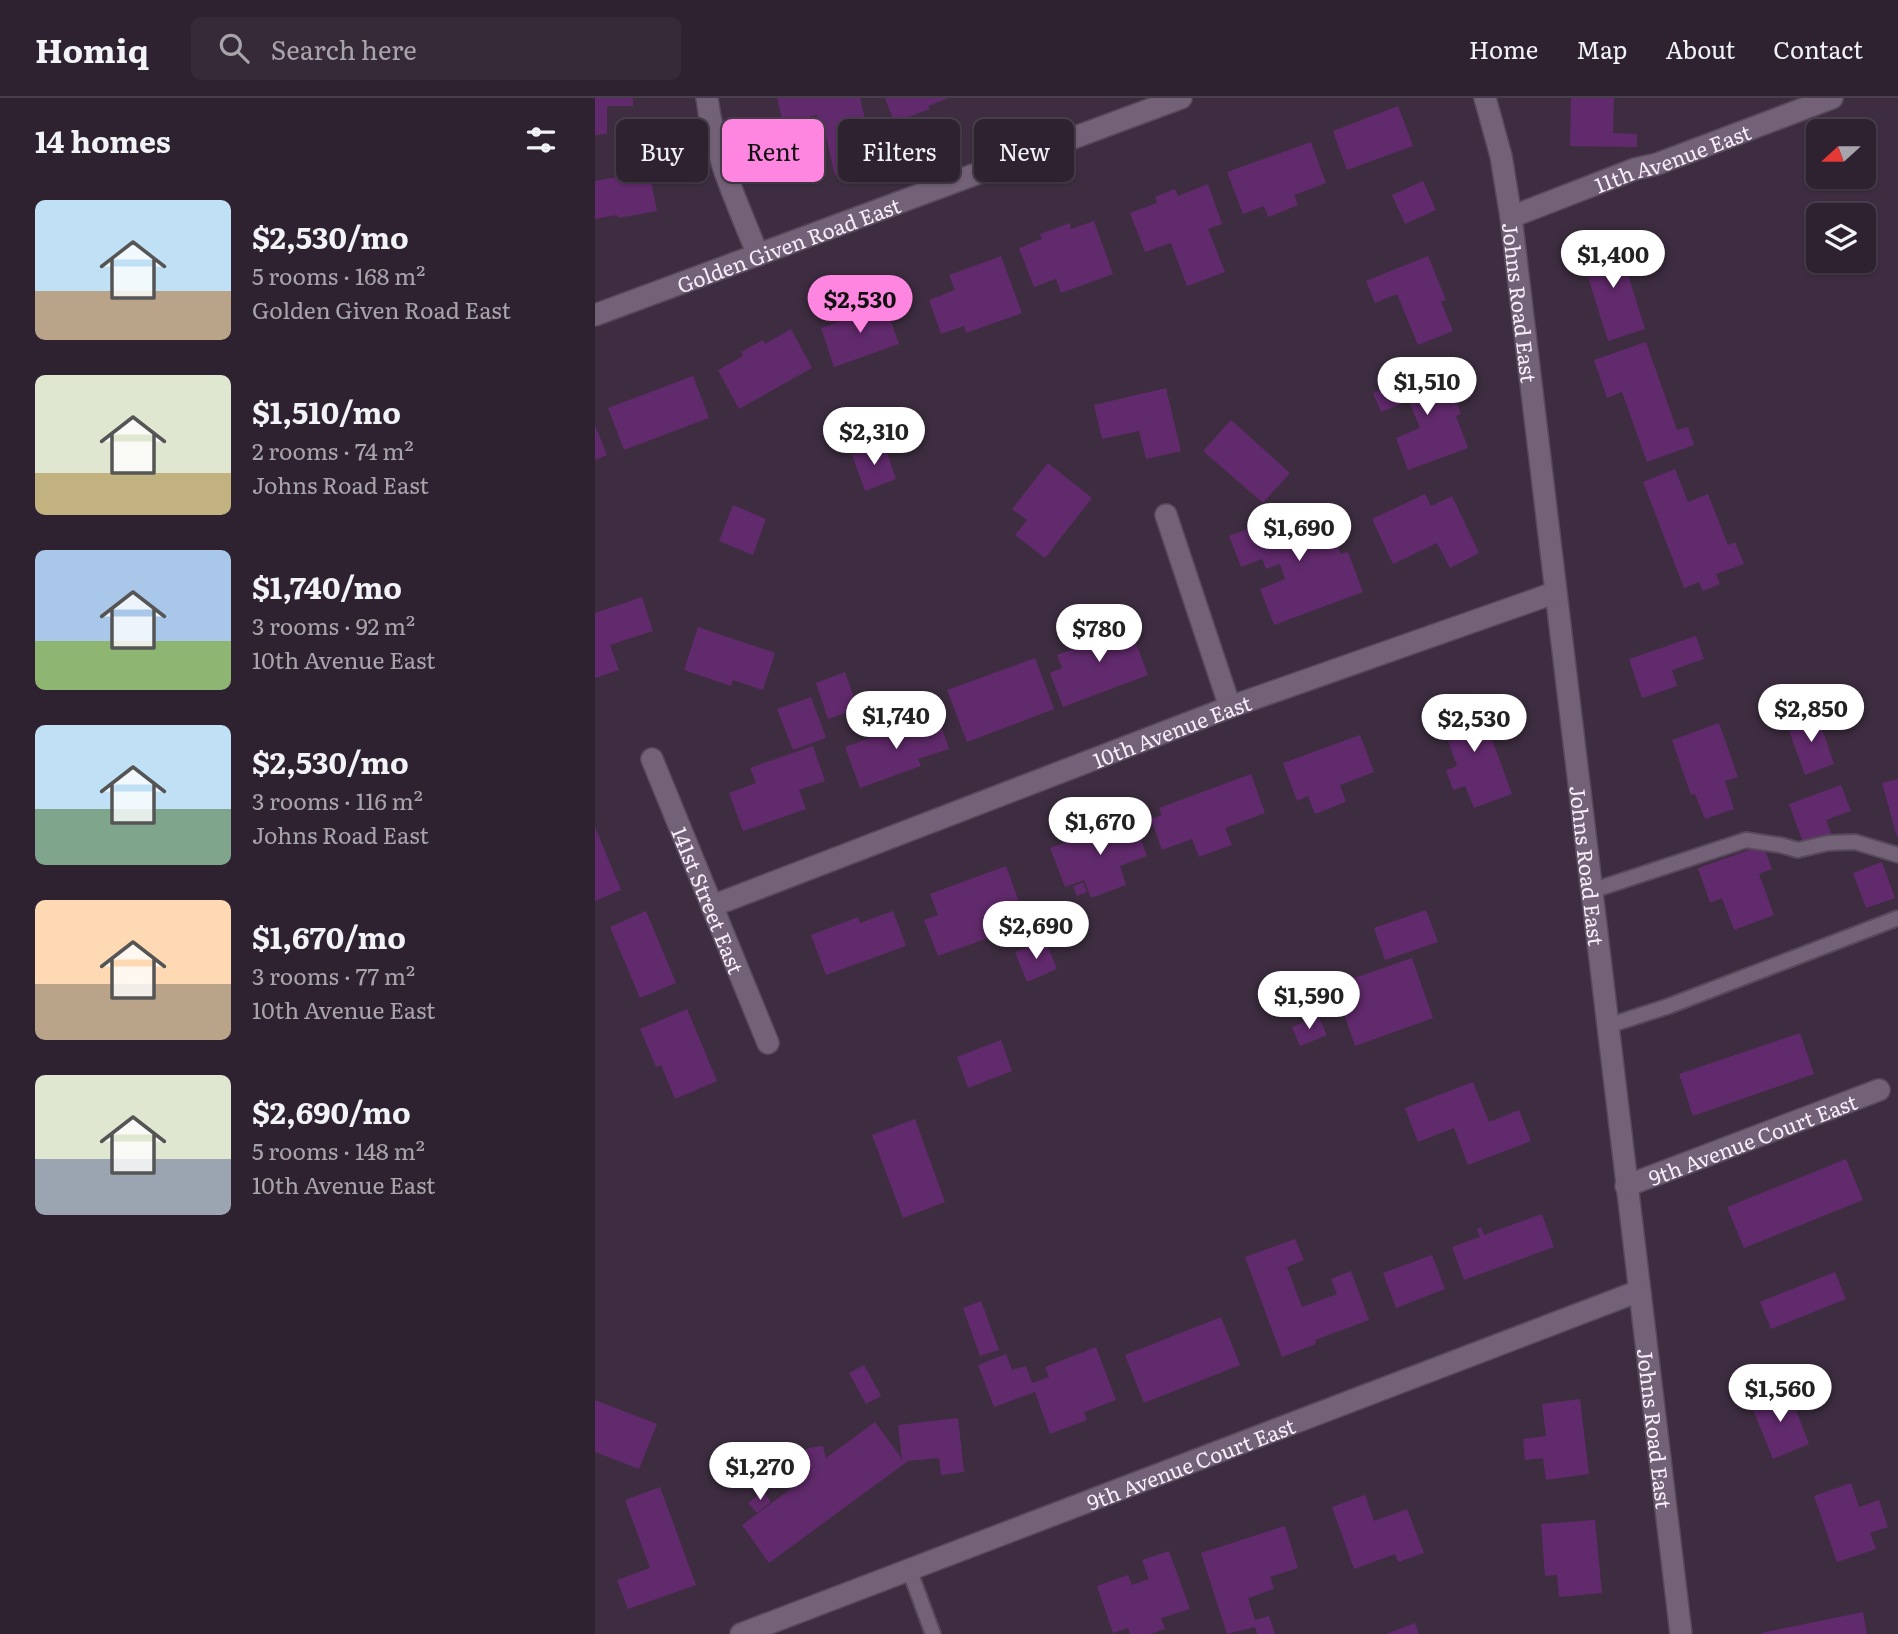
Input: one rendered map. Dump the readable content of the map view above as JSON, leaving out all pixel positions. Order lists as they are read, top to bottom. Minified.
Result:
{"streets":{"street":["11th Avenue East","Golden Given Road East","Johns Road East","10th Avenue East","141st Street East","9th Avenue Court East"]},"crossings":[["11th Avenue East","Johns Road East"],["Johns Road East","10th Avenue East"],["Johns Road East","9th Avenue Court East"],["10th Avenue East","141st Street East"]],"north":"left","page":{"header":"Homiq","search":"Search here","nav":["Home","Map","About","Contact"],"heading":"14 homes","chip":["Buy","Rent","Filters","New"],"list":[{"name":"$2,530/mo","note":"5 rooms · 168 m² · Golden Given Road East"},{"name":"$1,510/mo","note":"2 rooms · 74 m² · Johns Road East"},{"name":"$1,740/mo","note":"3 rooms · 92 m² · 10th Avenue East"},{"name":"$2,530/mo","note":"3 rooms · 116 m² · Johns Road East"},{"name":"$1,670/mo","note":"3 rooms · 77 m² · 10th Avenue East"},{"name":"$2,690/mo","note":"5 rooms · 148 m² · 10th Avenue East"}],"price":["$1,400","$2,530","$1,510","$2,310","$1,690","$780","$2,850","$1,740","$2,530","$1,670","$2,690","$1,590","$1,560","$1,270"]}}
